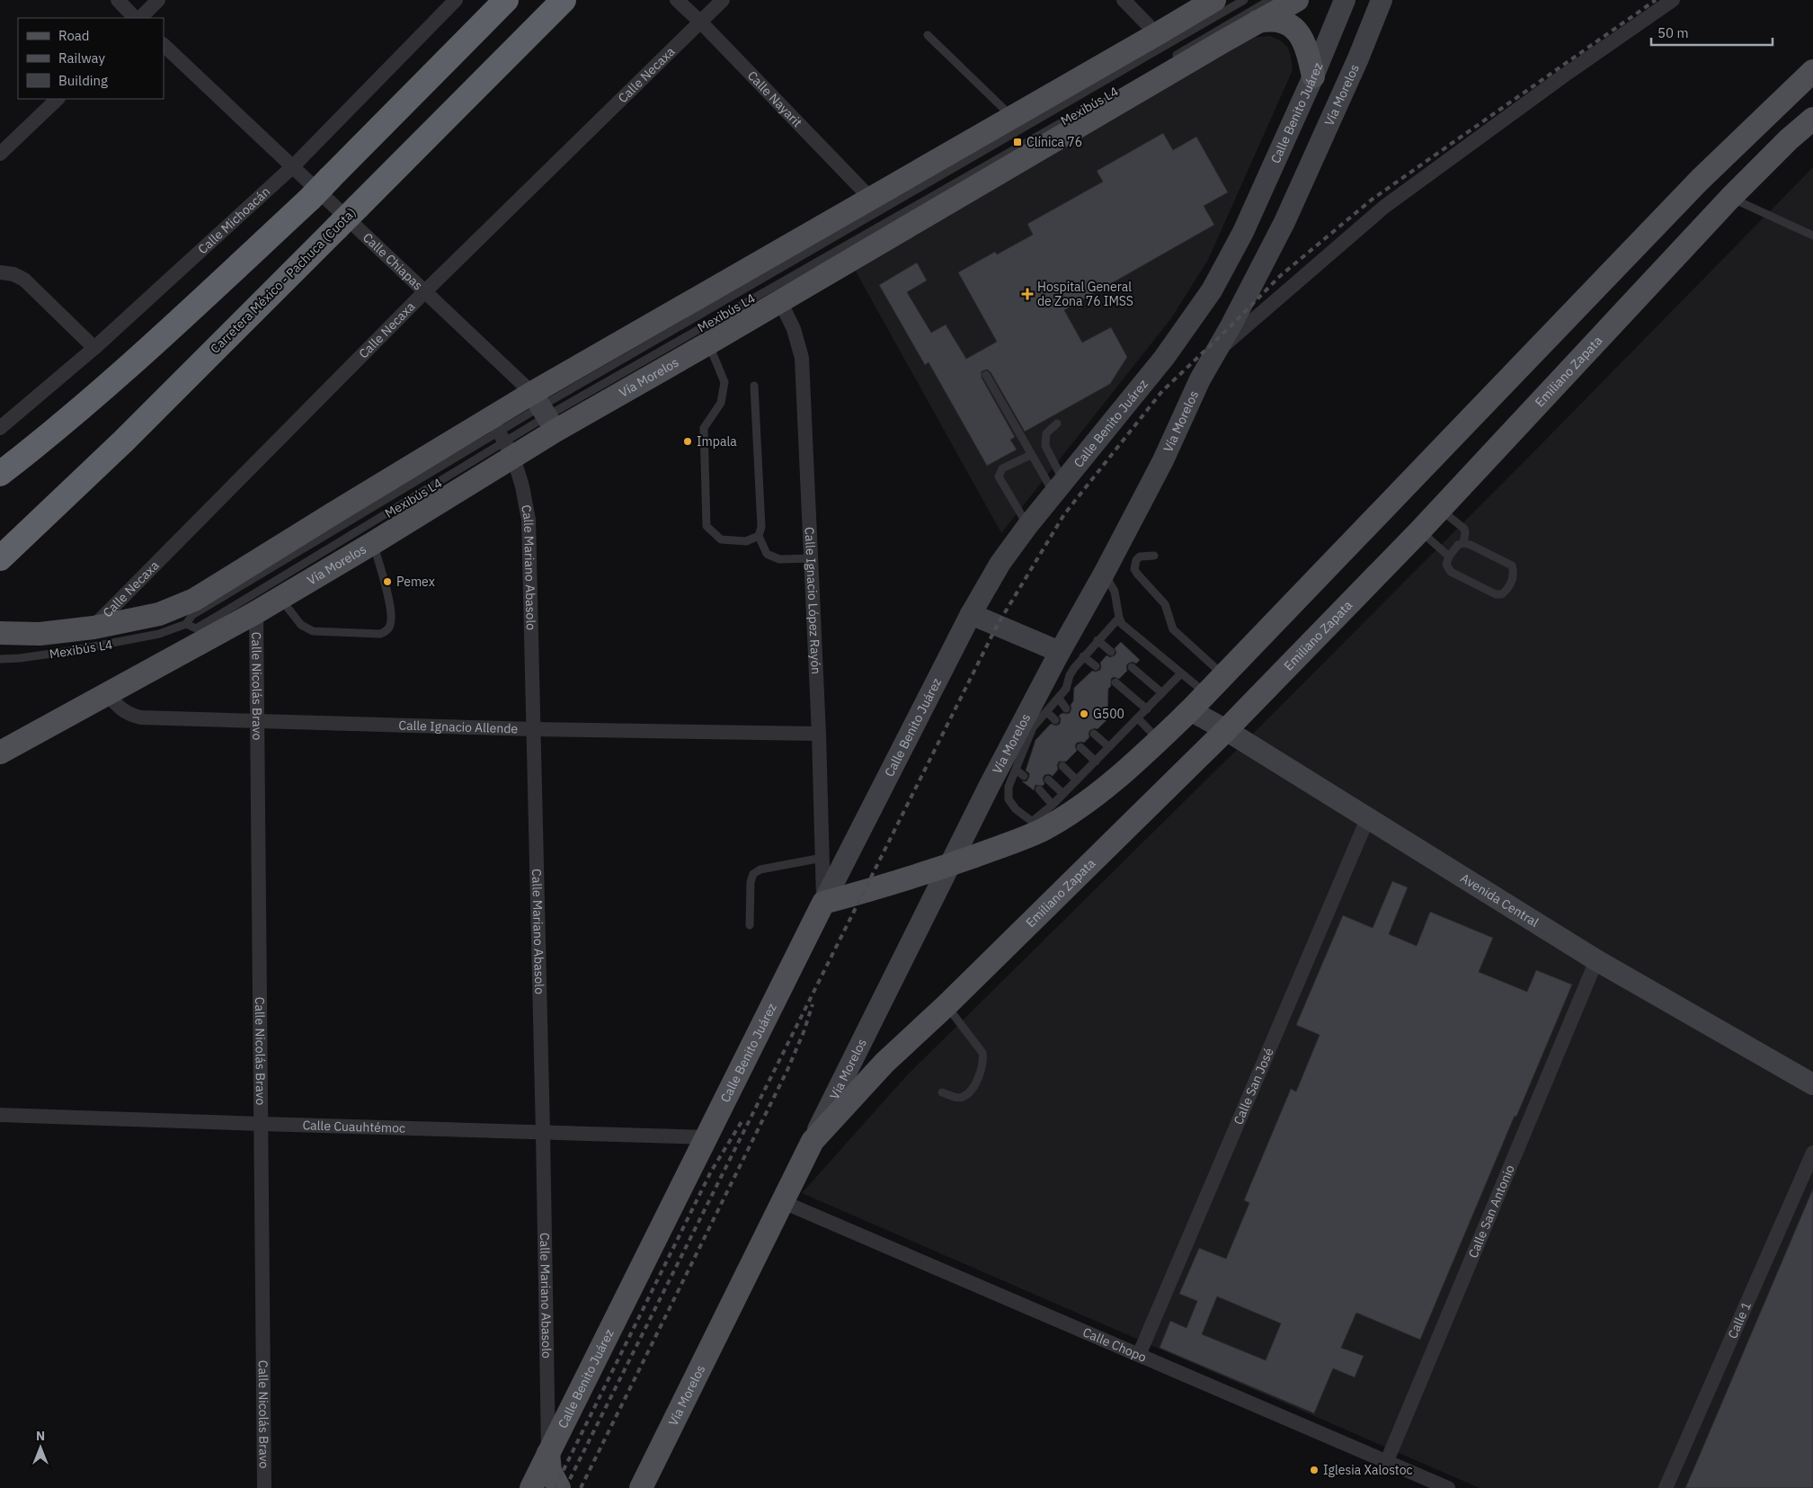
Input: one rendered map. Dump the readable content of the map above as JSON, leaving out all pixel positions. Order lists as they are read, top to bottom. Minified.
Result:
{"streets":{"highway":["Carretera México - Pachuca (Cuota)"],"main road":["Vía Morelos","Calle Benito Juárez","Emiliano Zapata","Avenida Central"],"street":["Calle Necaxa","Calle Nayarit","Calle Michoacán","Calle Chiapas","Calle Mariano Abasolo","Calle Ignacio López Rayón","Calle Nicolás Bravo","Calle Ignacio Allende","Calle San José","Calle Cuauhtémoc","Calle San Antonio","Calle 1","Calle Chopo"],"lane":["Mexibús L4"]},"crossings":[["Calle Necaxa","Vía Morelos"],["Calle Necaxa","Calle Nayarit"],["Calle Necaxa","Calle Chiapas"],["Vía Morelos","Calle Nayarit"],["Vía Morelos","Mexibús L4"],["Vía Morelos","Calle Chiapas"],["Vía Morelos","Emiliano Zapata"],["Vía Morelos","Calle Mariano Abasolo"],["Vía Morelos","Calle Ignacio López Rayón"],["Vía Morelos","Calle Nicolás Bravo"],["Vía Morelos","Calle Ignacio Allende"],["Vía Morelos","Calle Chopo"],["Mexibús L4","Calle Chiapas"],["Mexibús L4","Calle Mariano Abasolo"],["Calle Benito Juárez","Calle Mariano Abasolo"],["Calle Benito Juárez","Calle Ignacio López Rayón"],["Calle Benito Juárez","Calle Cuauhtémoc"],["Calle Michoacán","Calle Chiapas"],["Emiliano Zapata","Avenida Central"],["Calle Mariano Abasolo","Calle Ignacio Allende"],["Calle Mariano Abasolo","Calle Cuauhtémoc"],["Calle Ignacio López Rayón","Calle Ignacio Allende"],["Calle Nicolás Bravo","Calle Ignacio Allende"],["Calle Nicolás Bravo","Calle Cuauhtémoc"],["Avenida Central","Calle San José"],["Avenida Central","Calle San Antonio"],["Calle San José","Calle Chopo"],["Calle San Antonio","Calle Chopo"]],"places":{"transit":["Clínica 76"],"health":["Hospital General de Zona 76 IMSS"],"other":["Impala","Pemex","G500","Iglesia Xalostoc"]},"legend":["Road","Railway","Building"],"scale_bar":"50 m","north":"top"}
